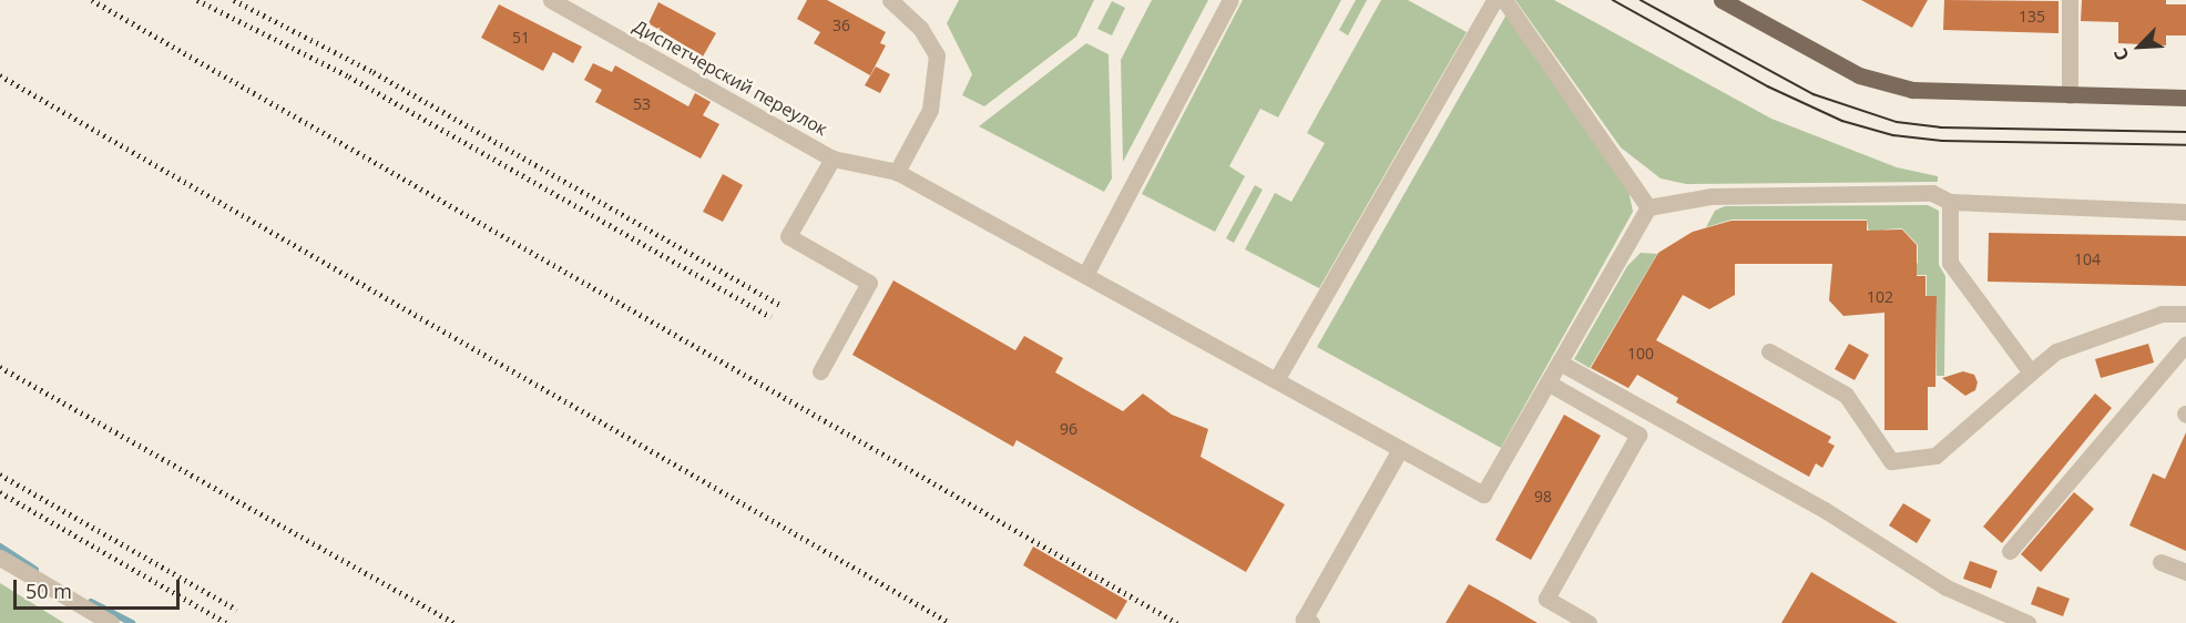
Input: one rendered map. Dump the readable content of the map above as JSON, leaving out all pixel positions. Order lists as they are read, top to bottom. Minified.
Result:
{"streets":{"street":["Диспетчерский переулок"]},"house_numbers":["135","36","51","53","104","102","100","96","98"],"scale_bar":"50 m","north":"bottom left"}
